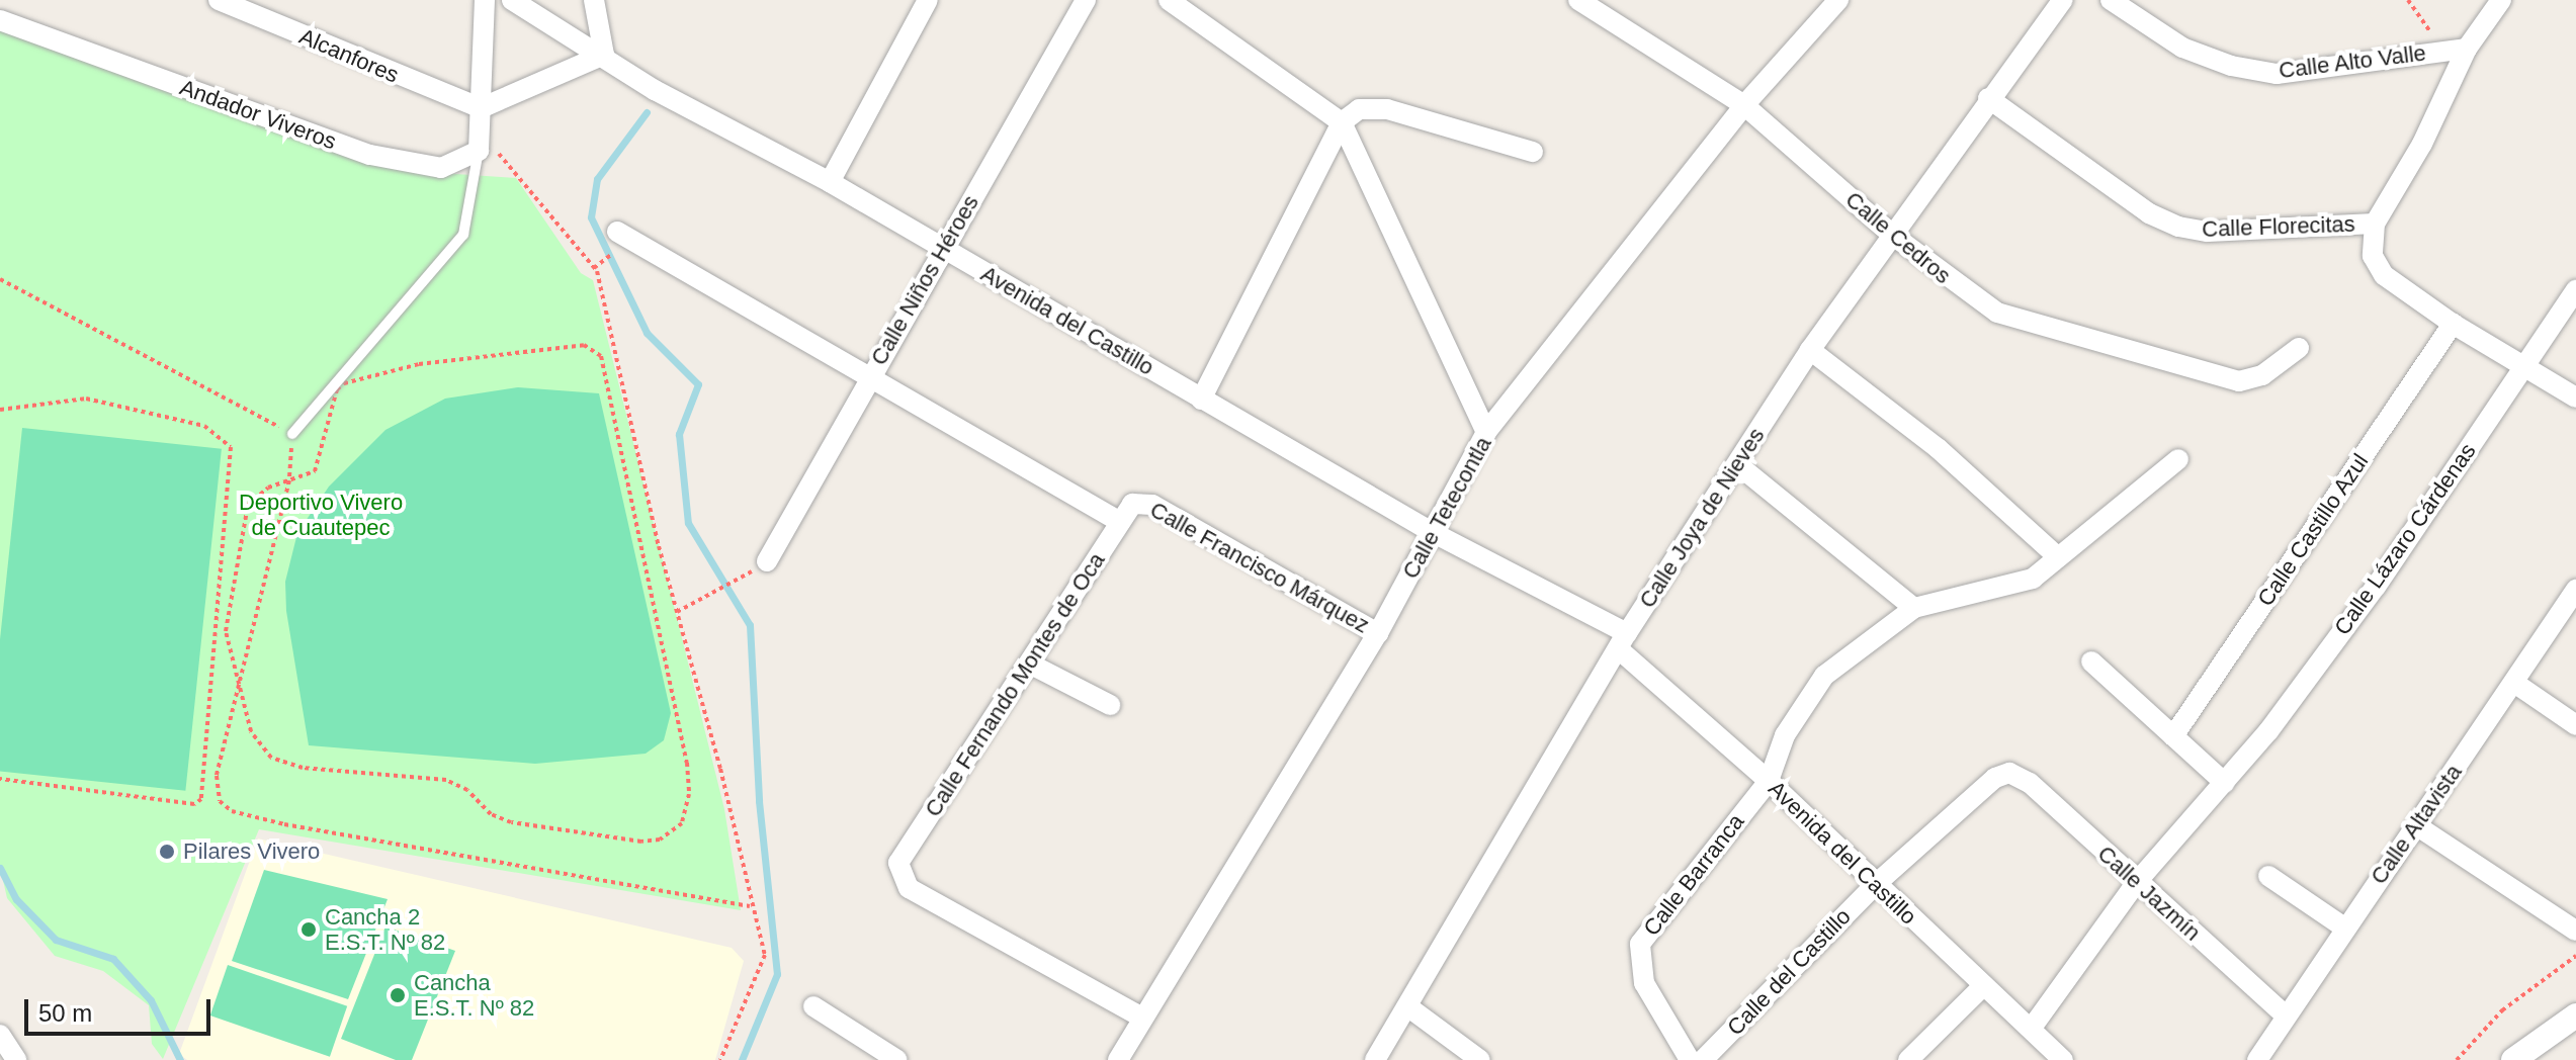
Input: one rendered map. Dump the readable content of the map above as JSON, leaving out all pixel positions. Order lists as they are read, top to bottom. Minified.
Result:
{"streets":{"street":["Alcanfores","Calle Alto Valle","Andador Viveros","Calle Florecitas","Calle Cedros","Calle Niños Héroes","Avenida del Castillo","Calle Tetecontla","Calle Joya de Nieves","Calle Castillo Azul","Calle Lázaro Cárdenas","Calle Francisco Márquez","Calle Fernando Montes de Oca","Calle Altavista","Calle Barranca","Calle Jazmín","Calle del Castillo"]},"crossings":[["Calle Florecitas","Calle Joya de Nieves"],["Calle Florecitas","Calle Castillo Azul"],["Calle Florecitas","Calle Lázaro Cárdenas"],["Calle Cedros","Calle Tetecontla"],["Calle Cedros","Calle Joya de Nieves"],["Calle Niños Héroes","Avenida del Castillo"],["Calle Niños Héroes","Calle Francisco Márquez"],["Avenida del Castillo","Calle Tetecontla"],["Avenida del Castillo","Calle Joya de Nieves"],["Avenida del Castillo","Calle Lázaro Cárdenas"],["Avenida del Castillo","Calle Barranca"],["Avenida del Castillo","Calle Jazmín"],["Avenida del Castillo","Calle del Castillo"],["Calle Tetecontla","Calle Francisco Márquez"],["Calle Tetecontla","Calle Fernando Montes de Oca"],["Calle Lázaro Cárdenas","Calle Jazmín"],["Calle Francisco Márquez","Calle Fernando Montes de Oca"],["Calle Altavista","Calle Jazmín"],["Calle Jazmín","Calle del Castillo"]],"parks":["Deportivo Vivero de Cuautepec"],"places":["Pilares Vivero","Cancha 2 E.S.T. Nº 82","Cancha E.S.T. Nº 82"],"scale_bar":"50 m"}
